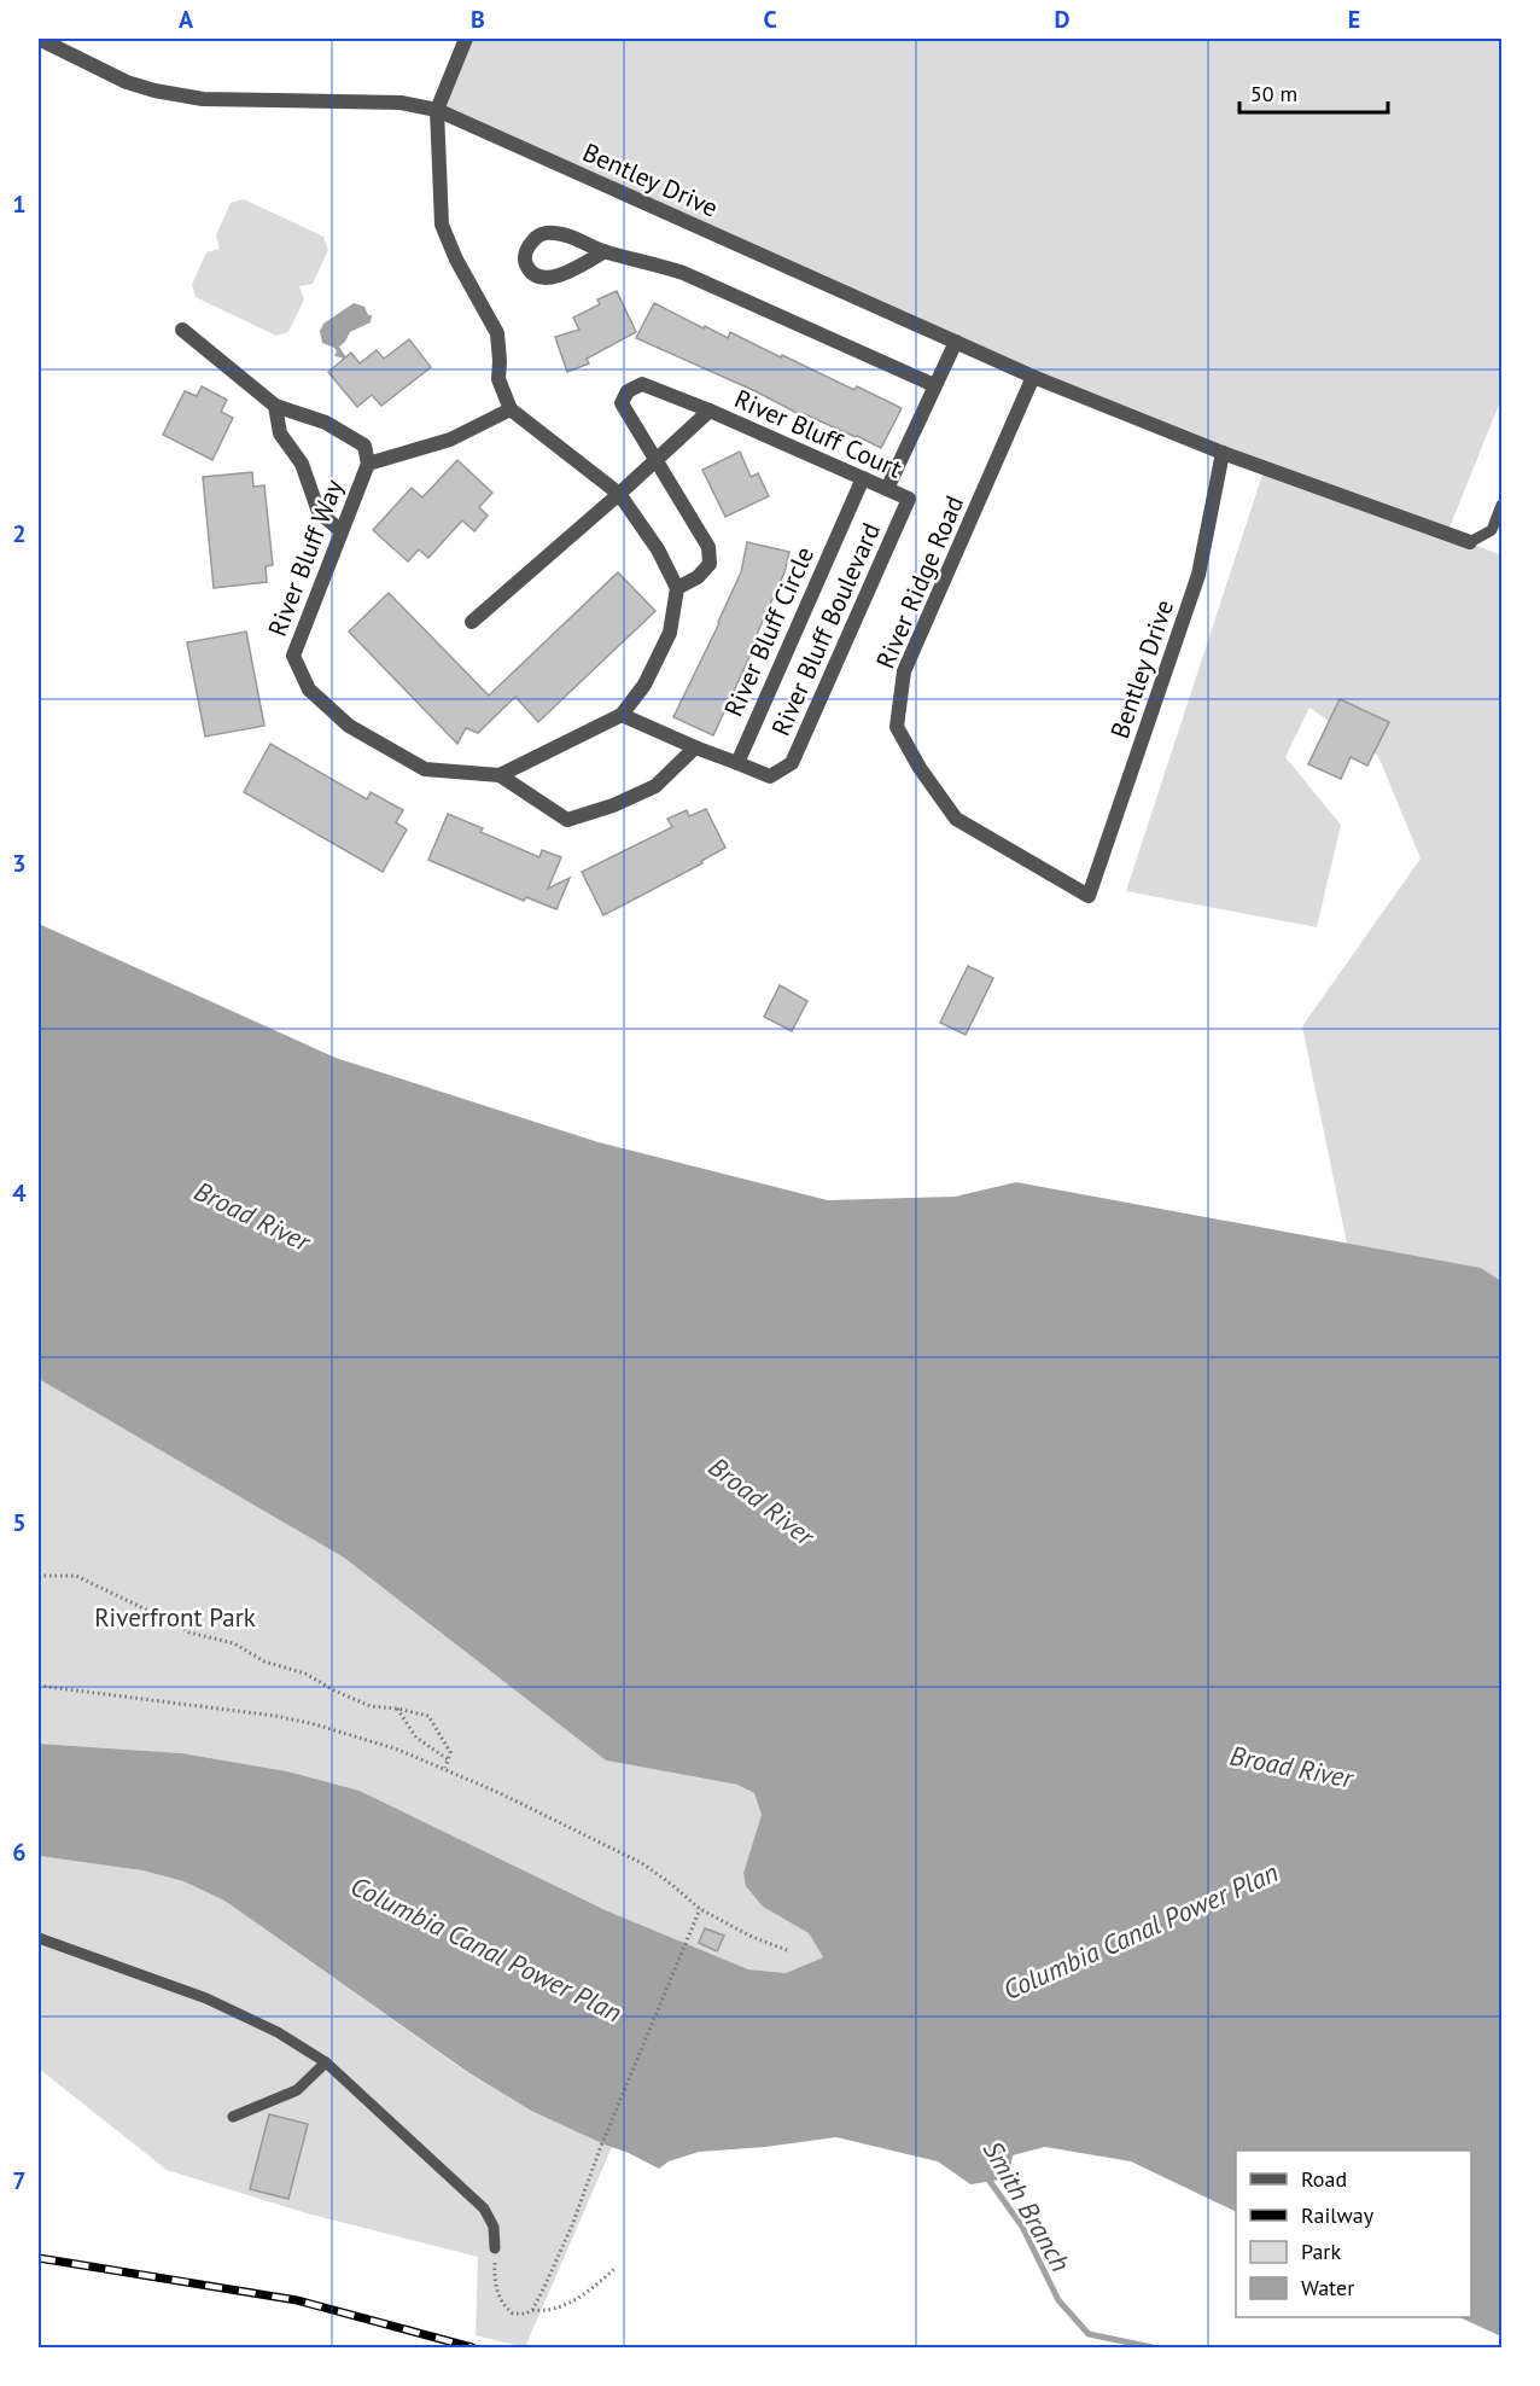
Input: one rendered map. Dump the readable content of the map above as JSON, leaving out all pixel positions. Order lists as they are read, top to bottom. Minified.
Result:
{"streets":{"street":["Bentley Drive","River Bluff Court","River Bluff Way","River Ridge Road","River Bluff Boulevard","River Bluff Circle"]},"crossings":[["Bentley Drive","River Ridge Road"],["River Bluff Court","River Bluff Boulevard"],["River Bluff Court","River Bluff Circle"],["River Bluff Boulevard","River Bluff Circle"]],"water":["Broad River","Columbia Canal Power Plan","Smith Branch"],"parks":["Riverfront Park"],"legend":["Road","Railway","Park","Water"],"scale_bar":"50 m","grid":{"columns":["A","B","C","D","E"],"rows":["1","2","3","4","5","6","7"]}}
